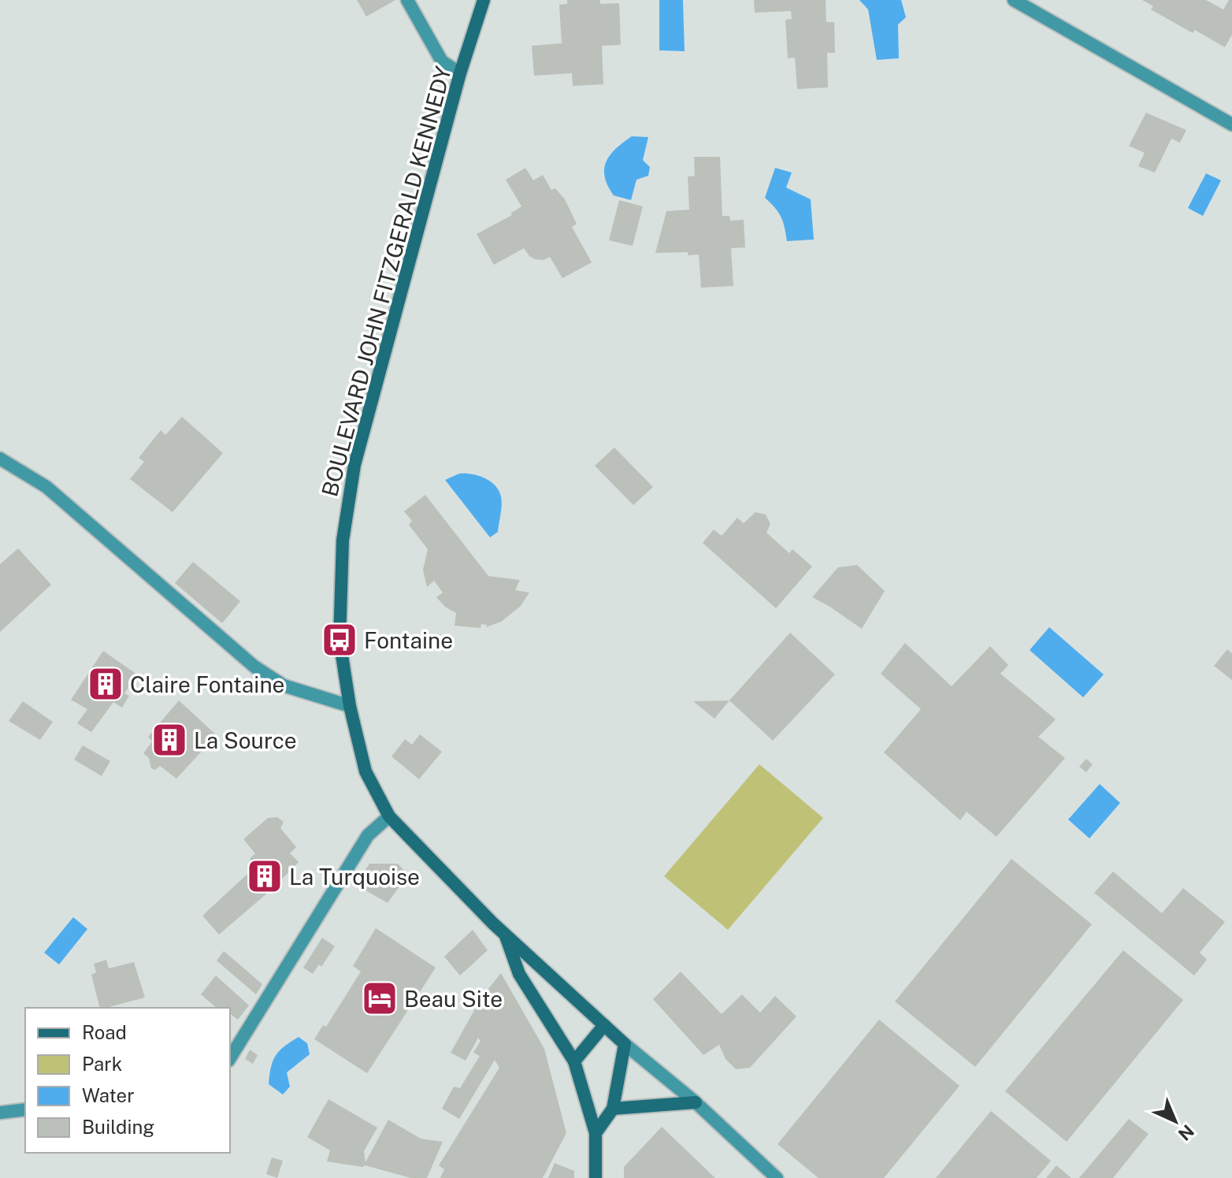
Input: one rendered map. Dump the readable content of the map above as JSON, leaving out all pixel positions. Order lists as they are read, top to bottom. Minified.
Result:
{"streets":{"street":["BOULEVARD JOHN FITZGERALD KENNEDY"]},"places":{"bus stop":["Fontaine"],"building":["Claire Fontaine","La Source","La Turquoise"],"hotel":["Beau Site"]},"legend":["Road","Park","Water","Building"],"north":"bottom right"}
